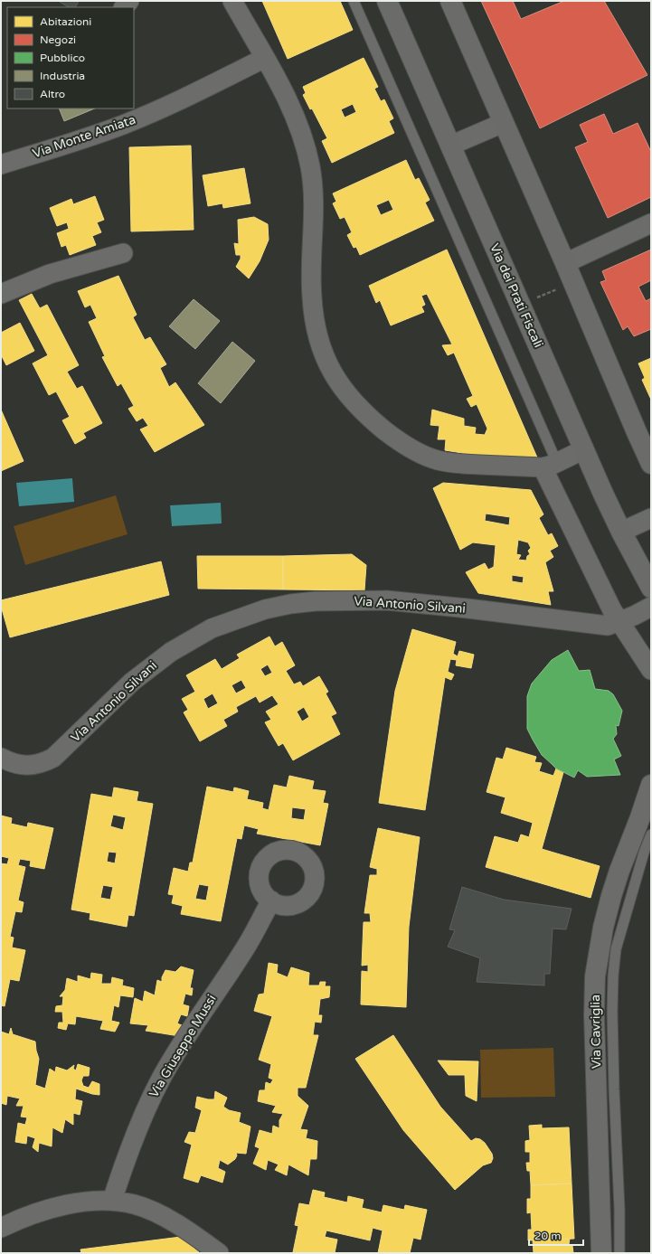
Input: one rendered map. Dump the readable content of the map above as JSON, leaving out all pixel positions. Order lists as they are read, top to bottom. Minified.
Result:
{"streets":{"main road":["Via dei Prati Fiscali"],"street":["Via Monte Amiata","Via Antonio Silvani","Via Cavriglia","Via Giuseppe Mussi"]},"legend":["Abitazioni","Negozi","Pubblico","Industria","Altro"],"scale_bar":"20 m"}
